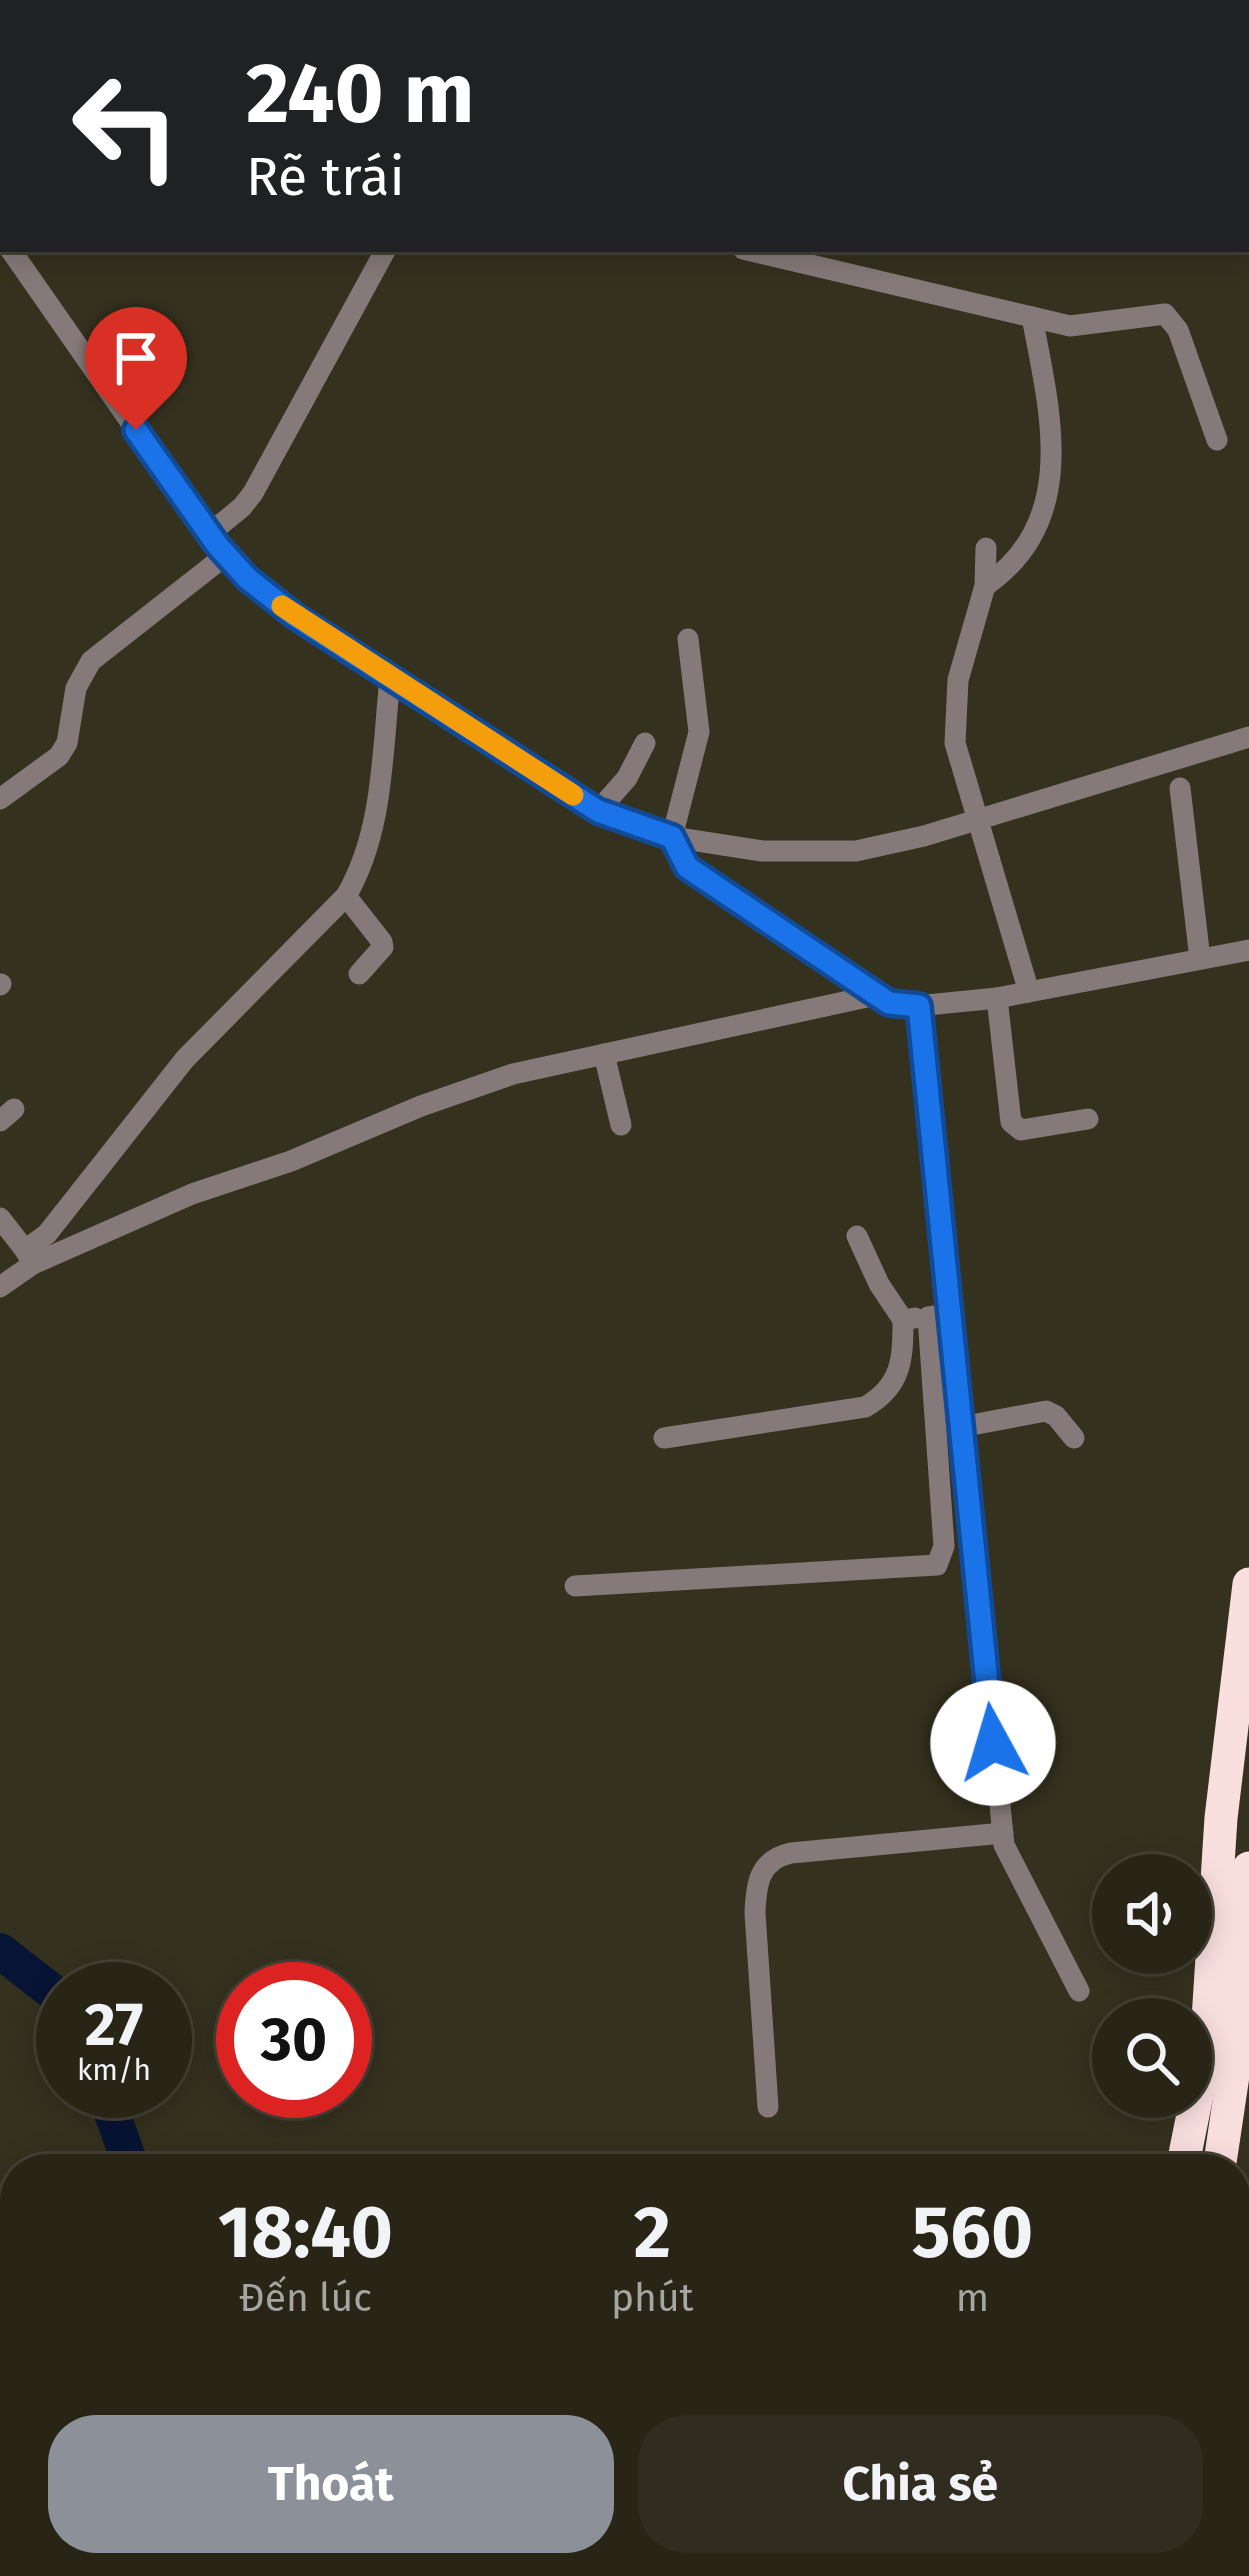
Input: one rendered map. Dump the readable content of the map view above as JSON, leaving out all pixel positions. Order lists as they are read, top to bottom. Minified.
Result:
{"page":{"turn":["240 m","Rẽ trái"],"speed":"27 km/h","limit":"30","eta":["18:40","Đến lúc","2","phút","560","m"],"buttons":["Thoát","Chia sẻ"]}}
